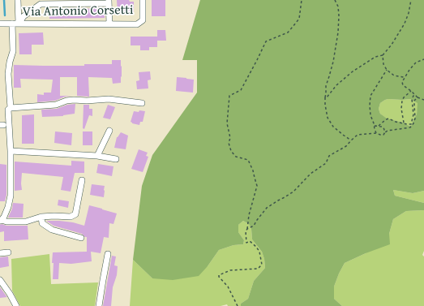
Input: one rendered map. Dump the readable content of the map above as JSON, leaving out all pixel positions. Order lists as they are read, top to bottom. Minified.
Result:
{"streets":{"street":["Via Antonio Corsetti"]}}
